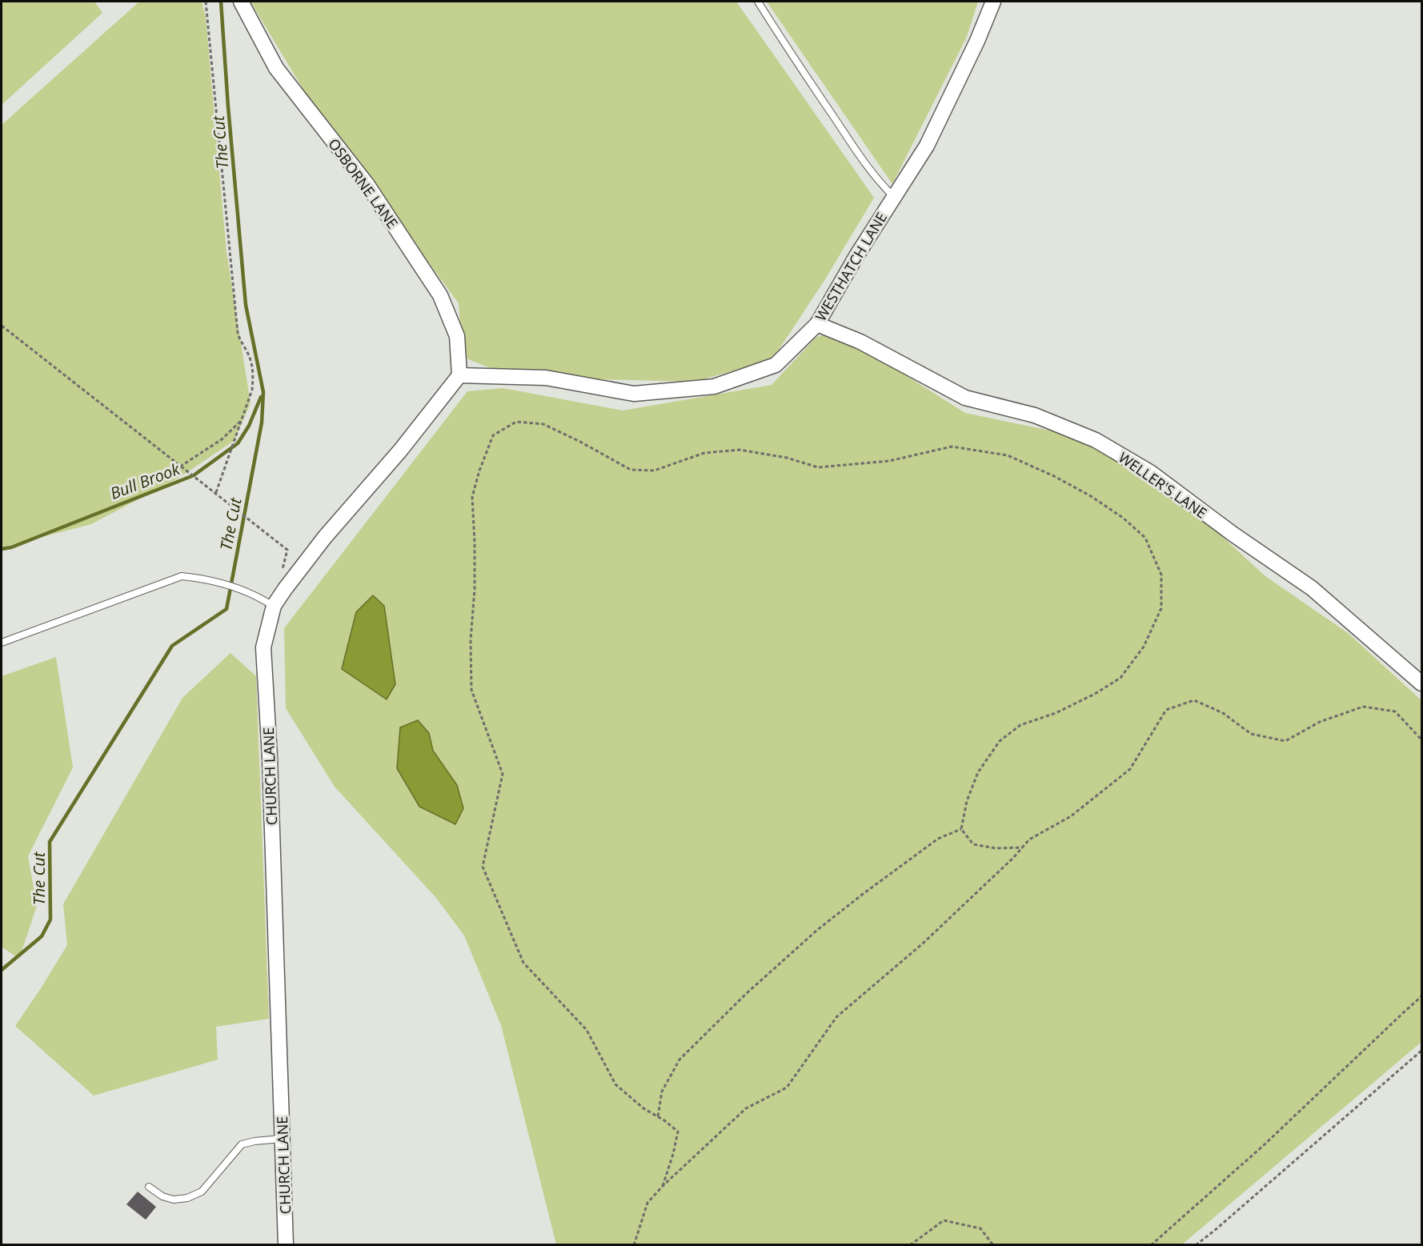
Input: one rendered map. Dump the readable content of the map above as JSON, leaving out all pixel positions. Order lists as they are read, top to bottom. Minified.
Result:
{"streets":{"street":["OSBORNE LANE","WESTHATCH LANE","WELLER'S LANE","CHURCH LANE"]},"crossings":[["OSBORNE LANE","WESTHATCH LANE"],["OSBORNE LANE","CHURCH LANE"],["WESTHATCH LANE","WELLER'S LANE"],["WESTHATCH LANE","CHURCH LANE"]],"water":["The Cut","Bull Brook"]}
